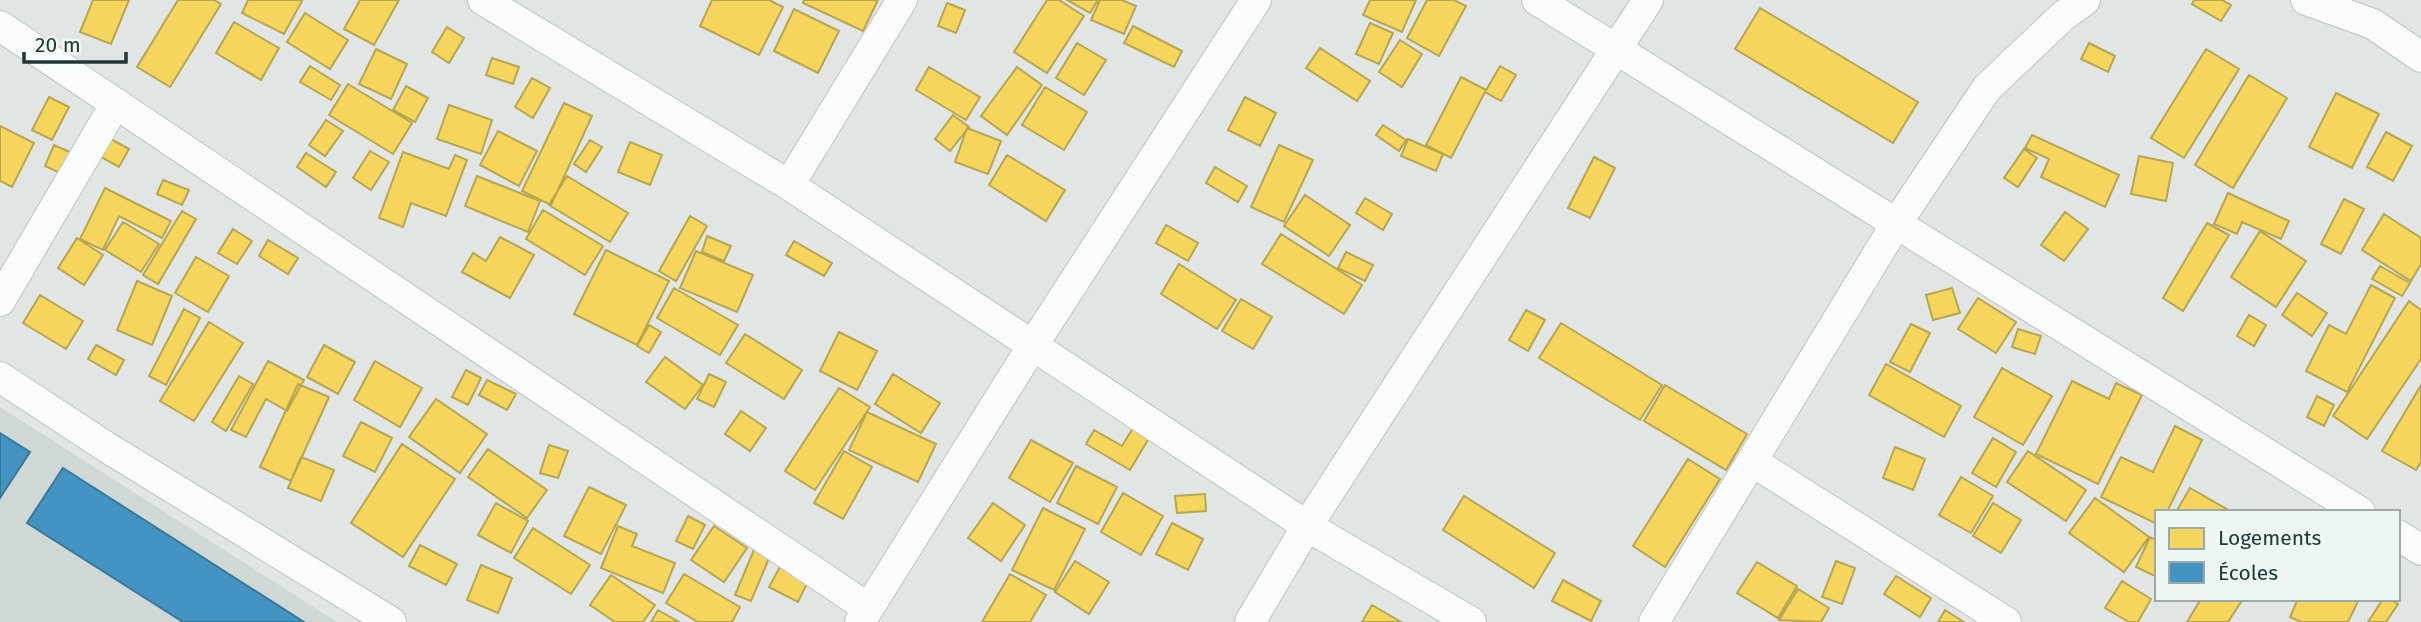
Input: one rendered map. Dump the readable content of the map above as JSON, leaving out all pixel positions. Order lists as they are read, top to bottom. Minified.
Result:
{"legend":["Logements","Écoles"],"scale_bar":"20 m"}
